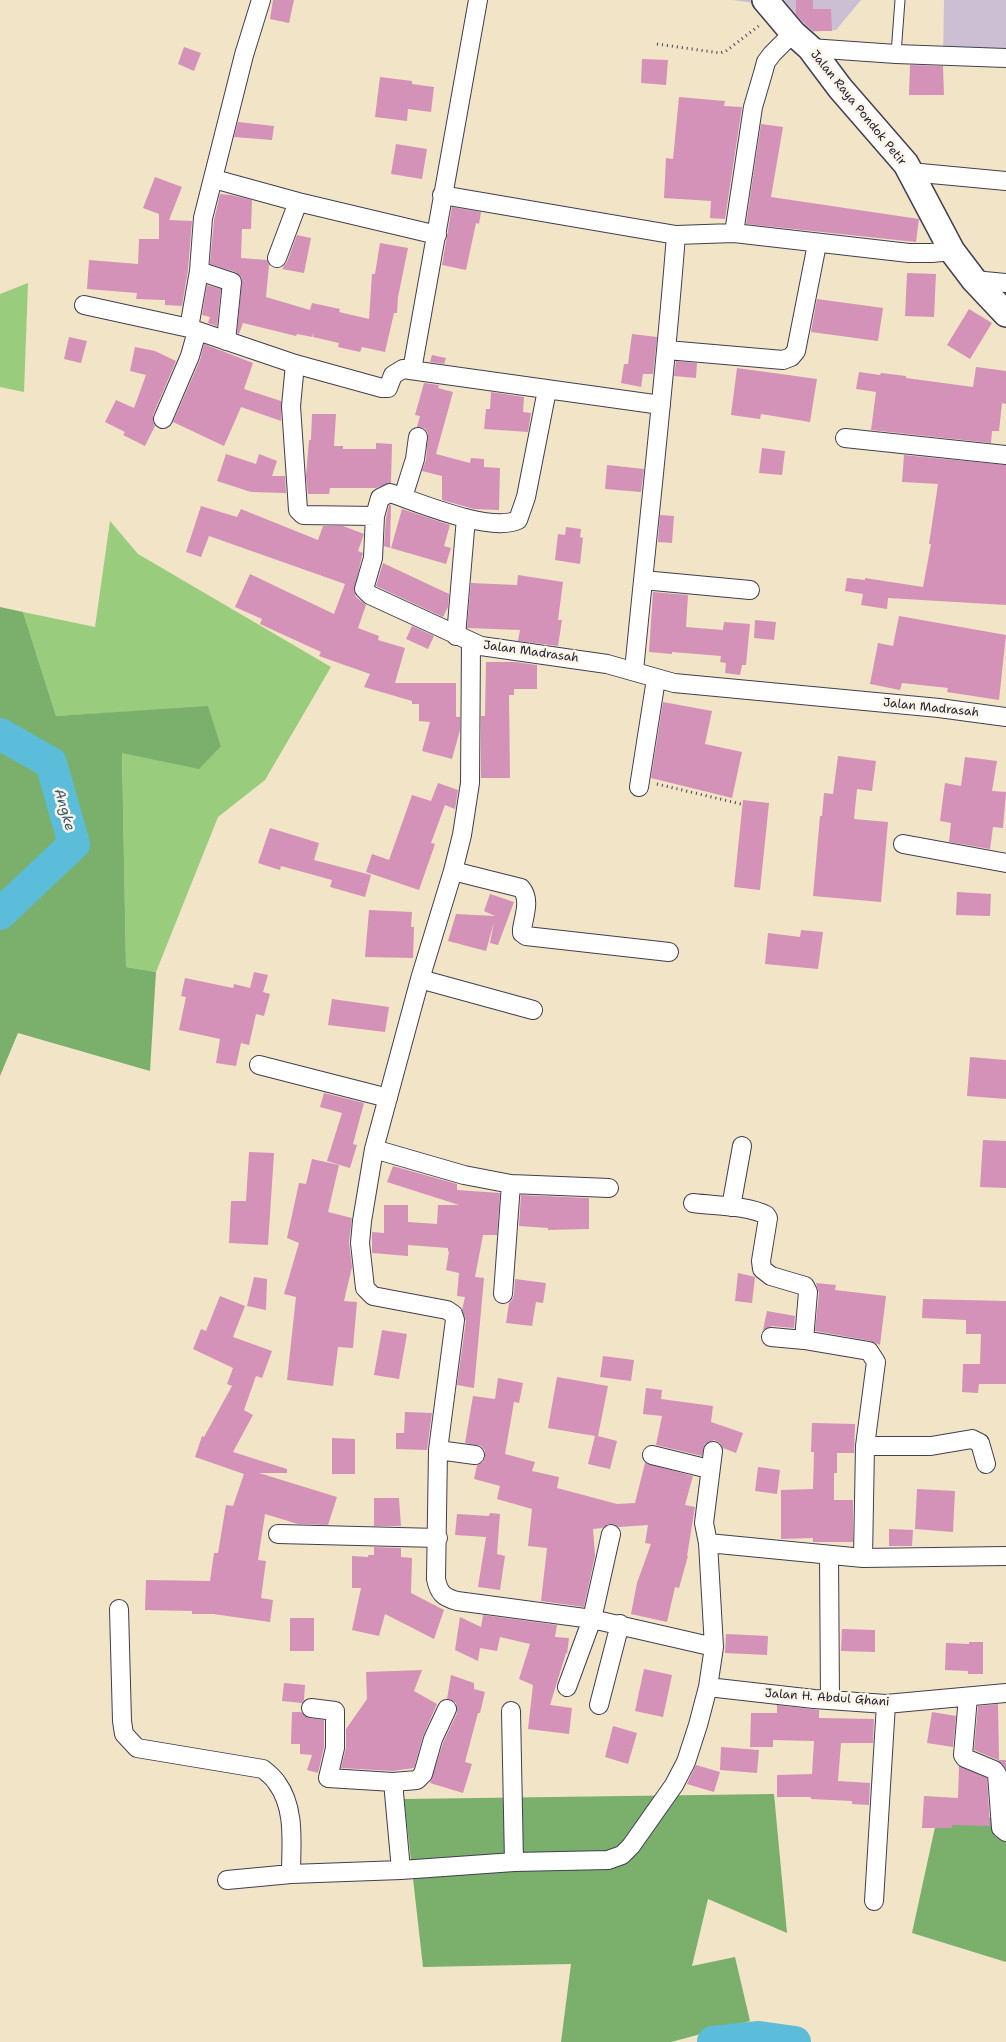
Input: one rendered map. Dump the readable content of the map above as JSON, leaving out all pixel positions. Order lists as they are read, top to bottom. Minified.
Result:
{"streets":{"main road":["Jalan Raya Pondok Petir"],"street":["Jalan Madrasah","Jalan H. Abdul Ghani"]},"water":["Angke"]}
